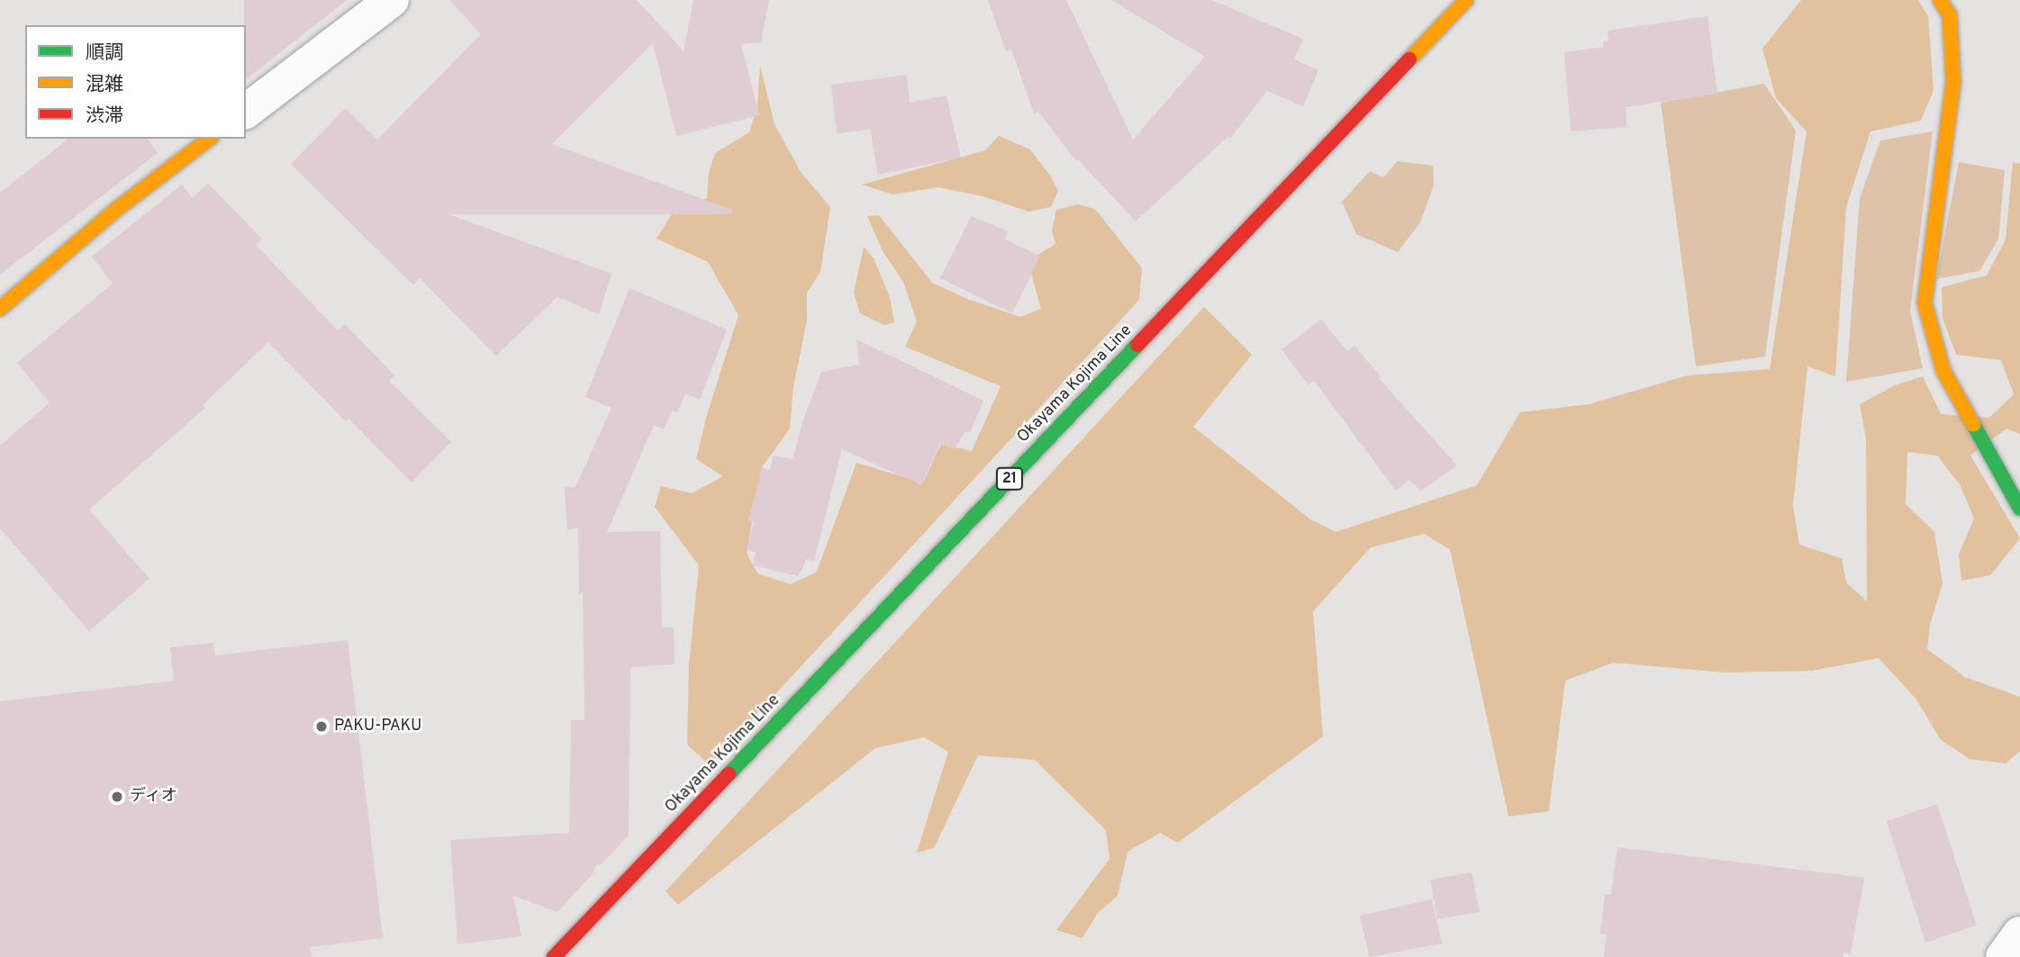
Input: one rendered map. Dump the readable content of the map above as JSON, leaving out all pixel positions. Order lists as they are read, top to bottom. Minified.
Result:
{"streets":{"main road":["Okayama Kojima Line","21"]},"places":["PAKU-PAKU","ディオ"],"legend":["順調","混雑","渋滞"]}
